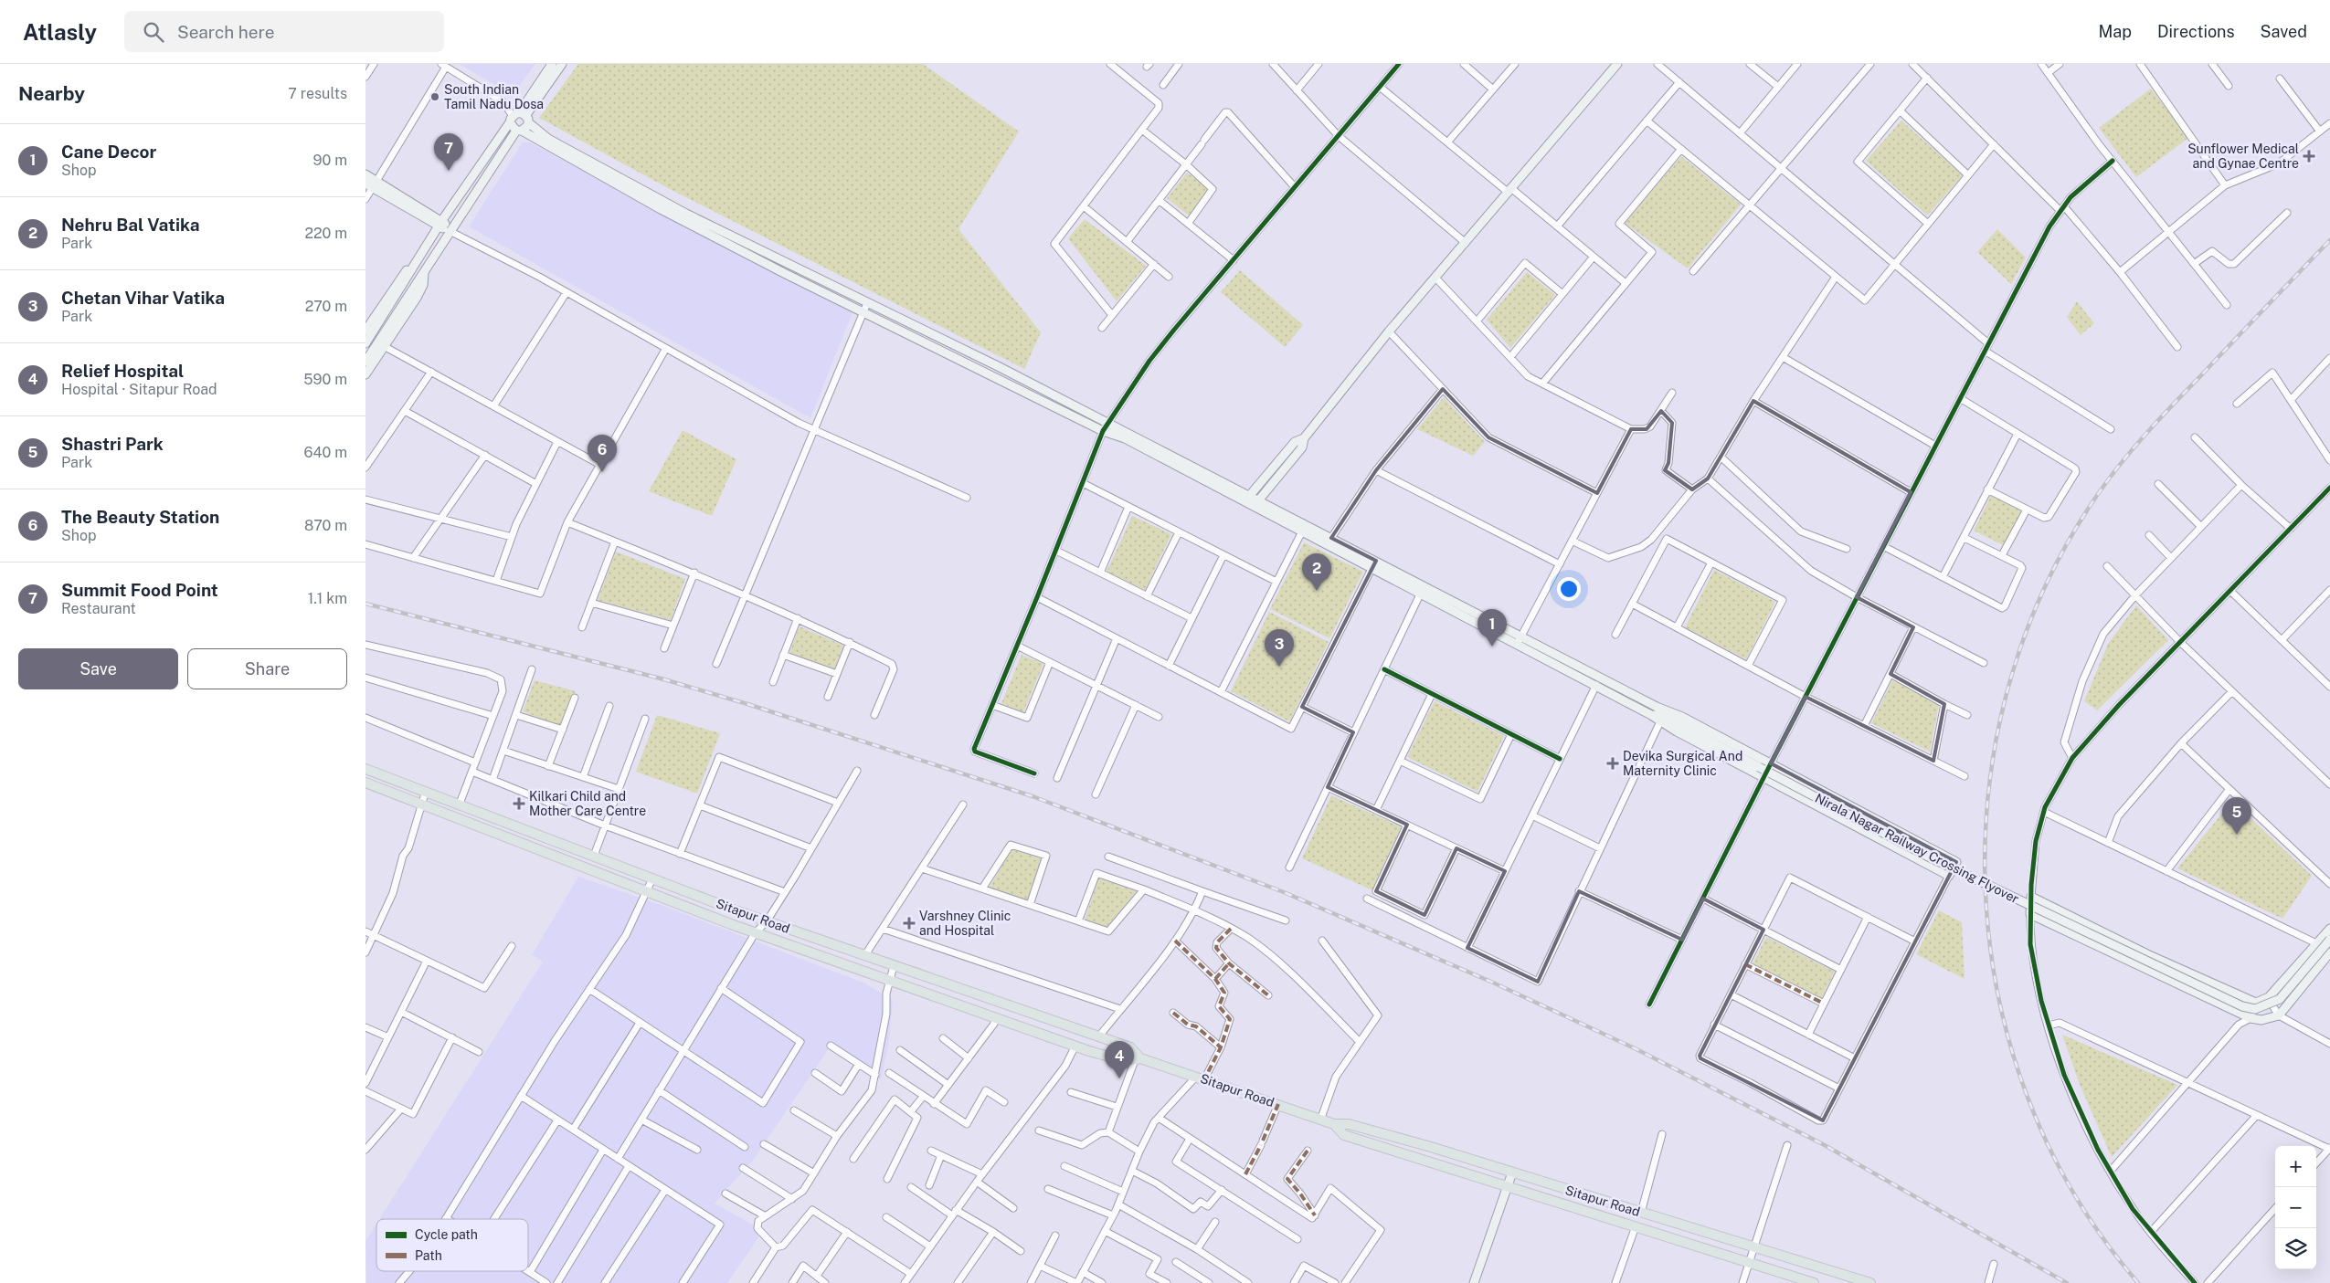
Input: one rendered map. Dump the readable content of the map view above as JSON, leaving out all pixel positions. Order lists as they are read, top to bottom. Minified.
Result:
{"streets":{"main road":["Nirala Nagar Railway Crossing Flyover","Sitapur Road"]},"places":{"other":["South Indian Tamil Nadu Dosa"],"health":["Sunflower Medical and Gynae Centre","Devika Surgical And Maternity Clinic","Kilkari Child and Mother Care Centre","Varshney Clinic and Hospital"]},"legend":["Cycle path","Path"],"page":{"header":"Atlasly","search":"Search here","nav":["Map","Directions","Saved"],"heading":["Nearby","7 results"],"list":[{"mark":"1","name":"Cane Decor","note":"Shop","value":"90 m"},{"mark":"2","name":"Nehru Bal Vatika","note":"Park","value":"220 m"},{"mark":"3","name":"Chetan Vihar Vatika","note":"Park","value":"270 m"},{"mark":"4","name":"Relief Hospital","note":"Hospital · Sitapur Road","value":"590 m"},{"mark":"5","name":"Shastri Park","note":"Park","value":"640 m"},{"mark":"6","name":"The Beauty Station","note":"Shop","value":"870 m"},{"mark":"7","name":"Summit Food Point","note":"Restaurant","value":"1.1 km"}],"pins":["7","6","2","1","3","5","4"],"buttons":["Save","Share"],"map_buttons":["+","−"]}}
